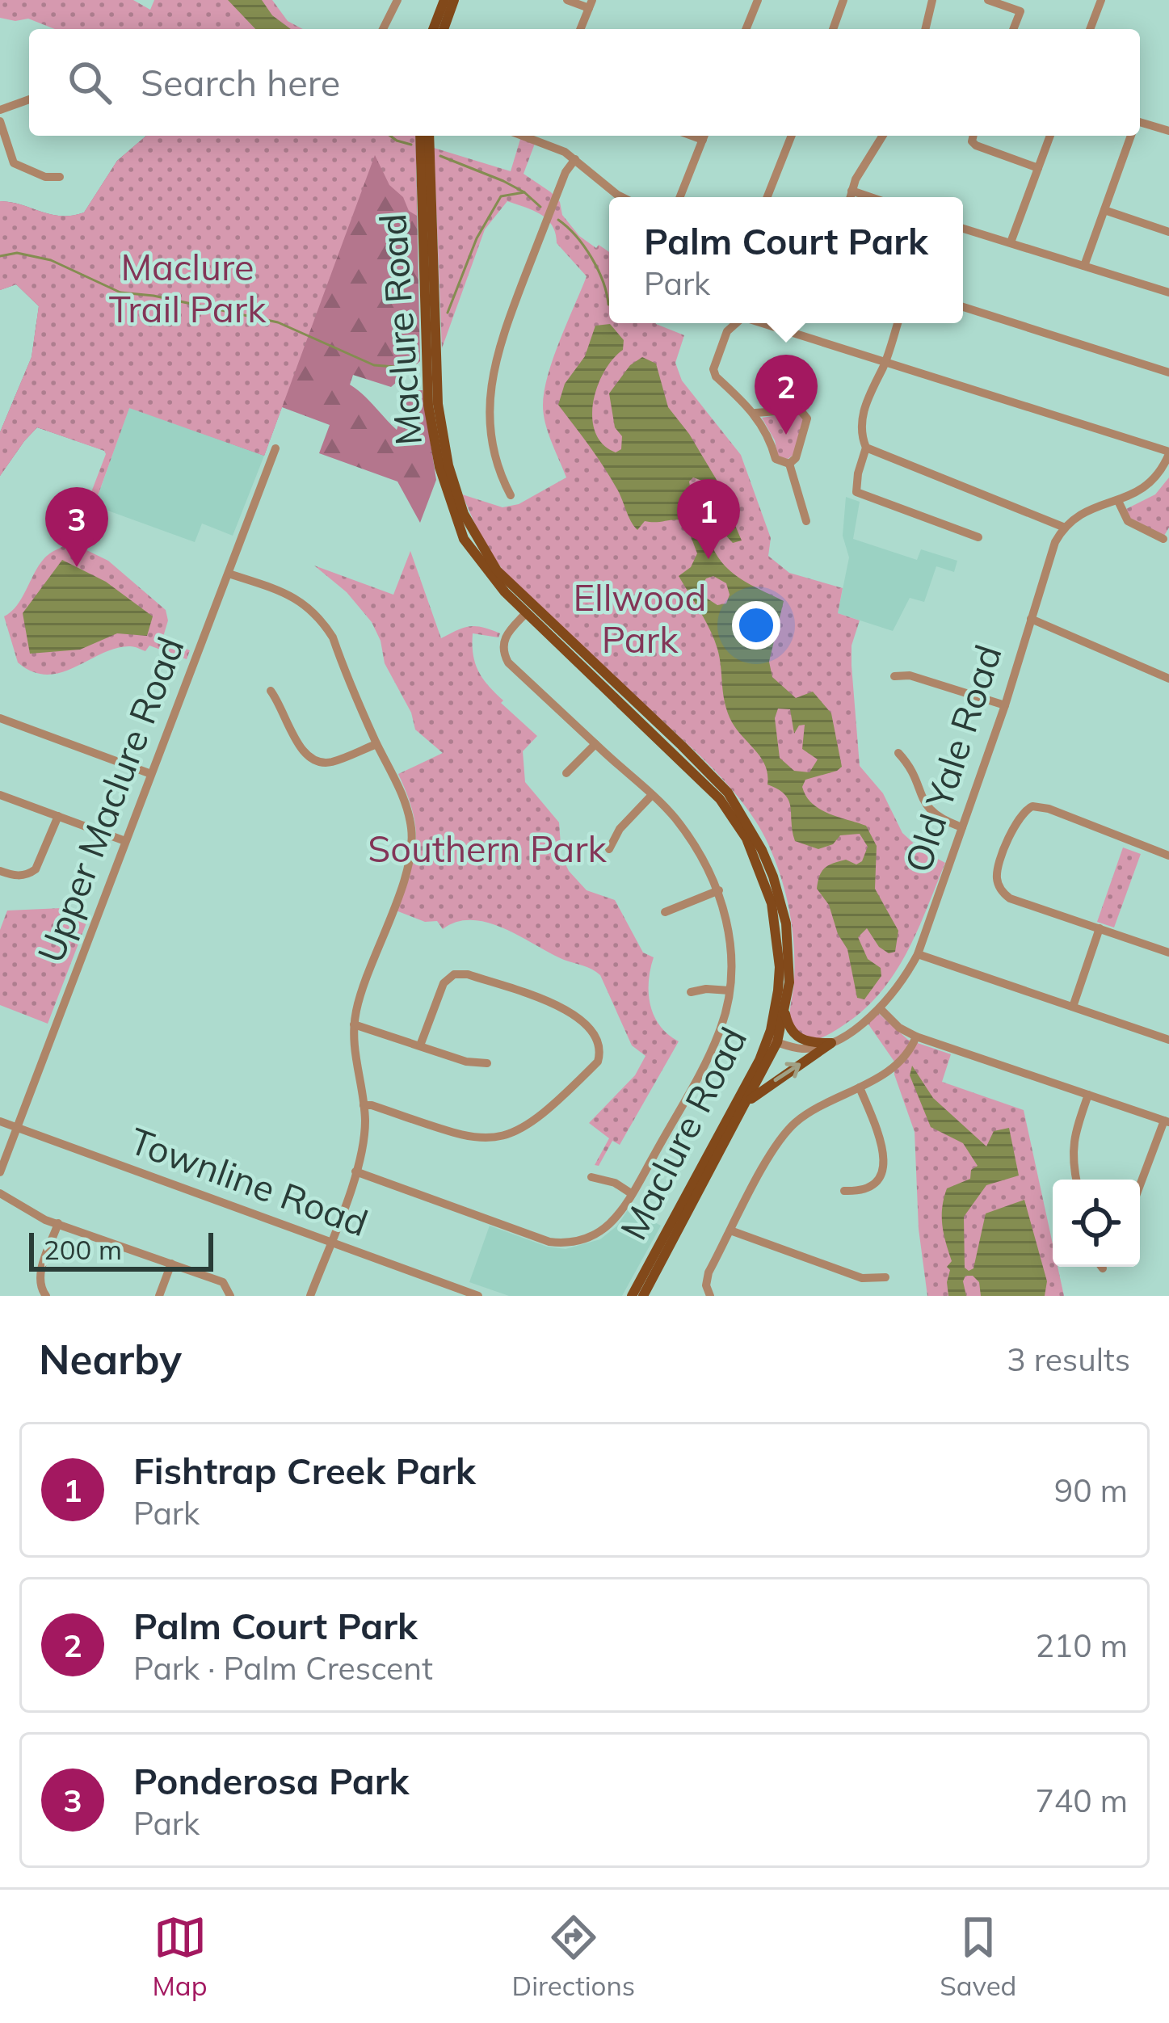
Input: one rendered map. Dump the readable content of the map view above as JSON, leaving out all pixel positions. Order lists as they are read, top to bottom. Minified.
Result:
{"streets":{"main road":["Maclure Road"],"street":["Old Yale Road","Upper Maclure Road","Townline Road"]},"crossings":[["Upper Maclure Road","Townline Road"]],"parks":["Maclure Trail Park","Ellwood Park","Southern Park"],"scale_bar":"200 m","page":{"search":"Search here","popup":["Palm Court Park","Park"],"pins":["2","1","3"],"scale":"200 m","heading":["Nearby","3 results"],"list":[{"mark":"1","name":"Fishtrap Creek Park","note":"Park","value":"90 m"},{"mark":"2","name":"Palm Court Park","note":"Park · Palm Crescent","value":"210 m"},{"mark":"3","name":"Ponderosa Park","note":"Park","value":"740 m"}],"nav":["Map","Directions","Saved"]}}
